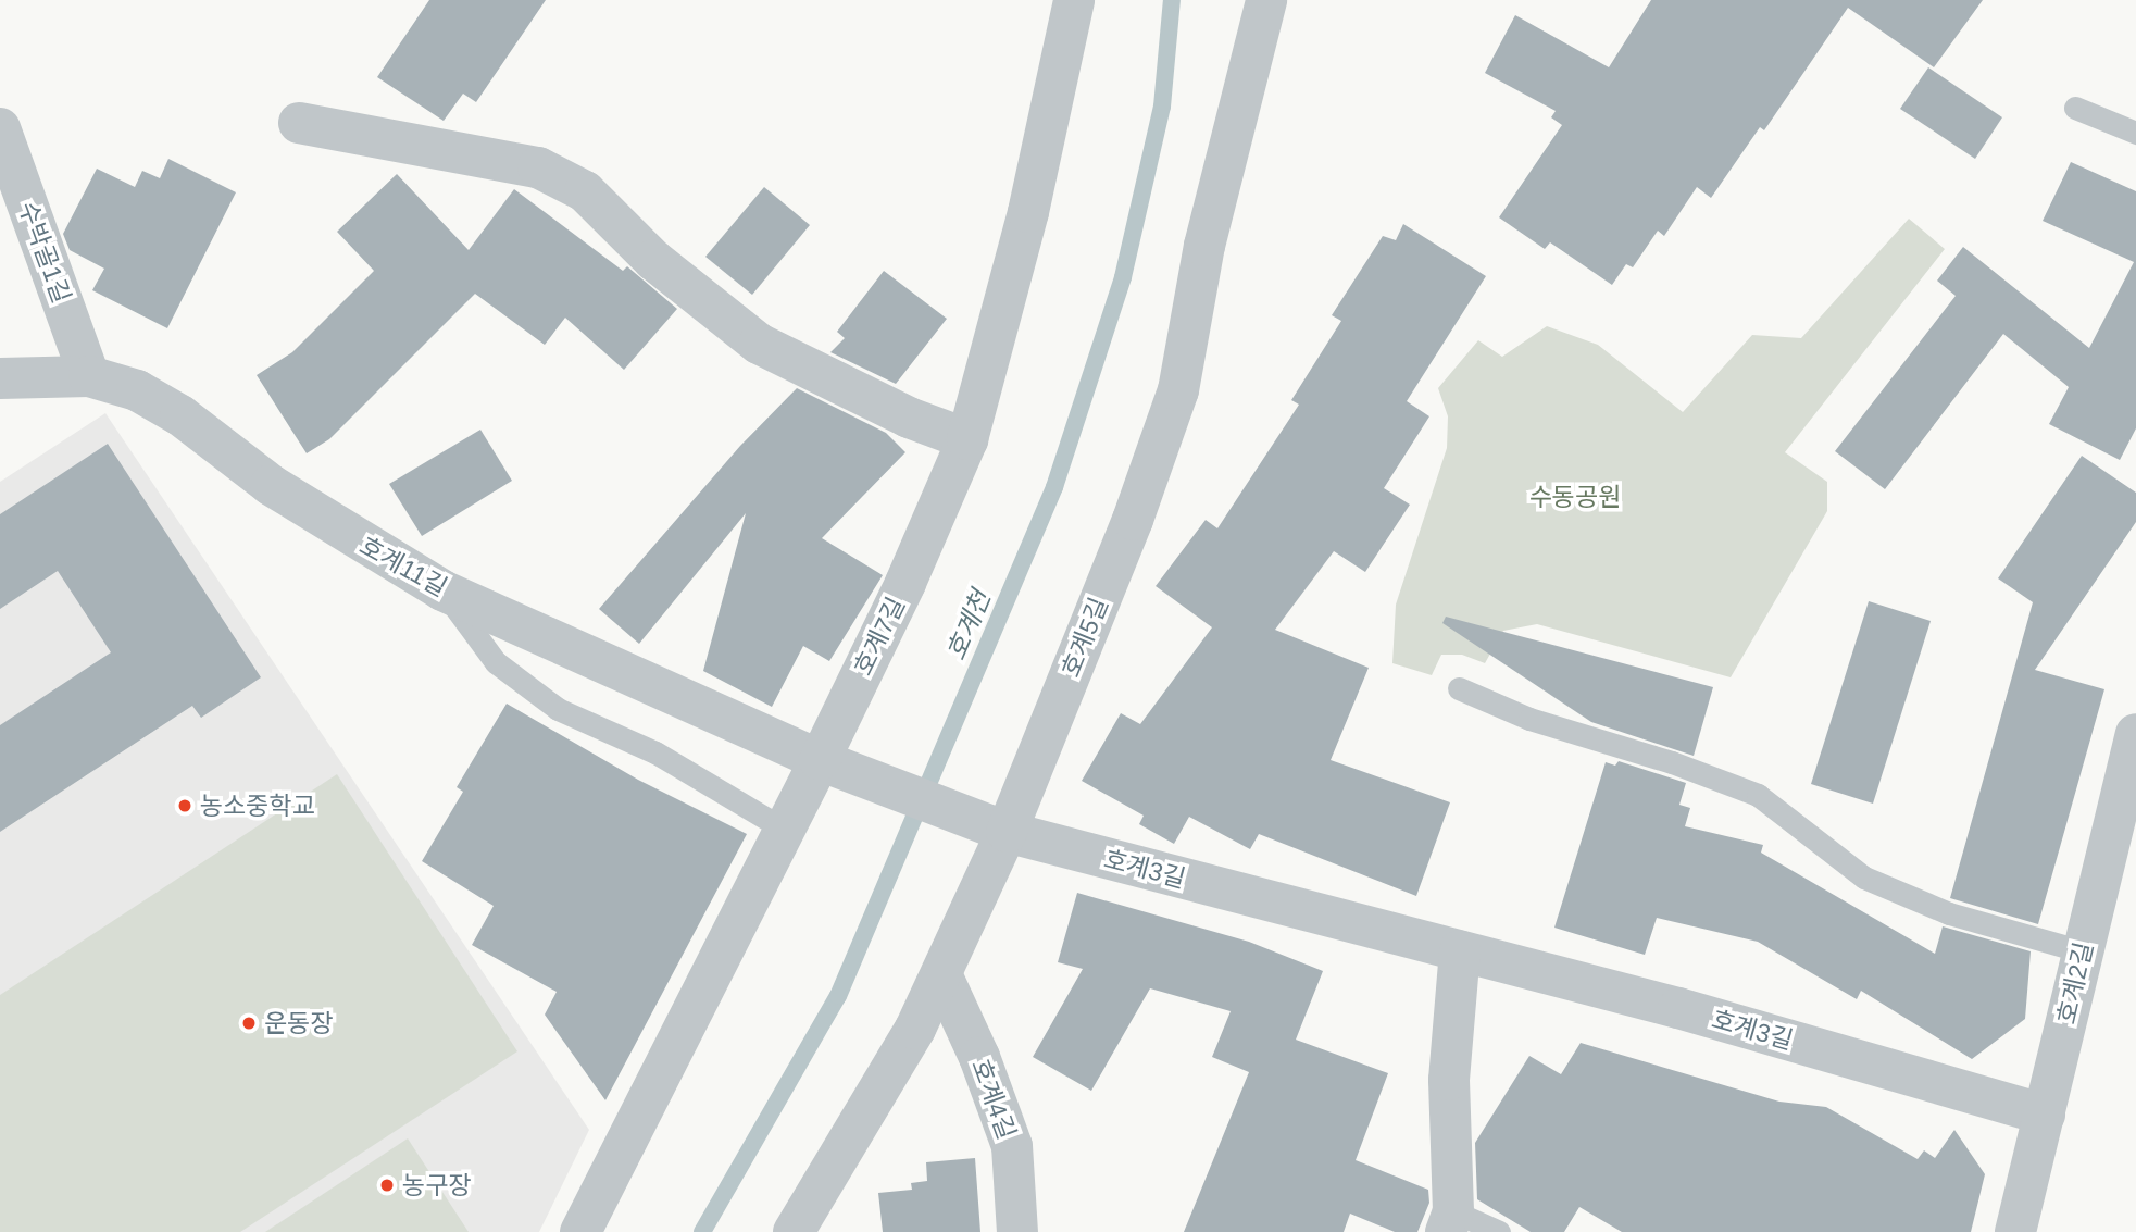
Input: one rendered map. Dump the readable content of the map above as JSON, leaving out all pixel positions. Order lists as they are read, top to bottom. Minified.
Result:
{"streets":{"street":["수박골1길","호계11길","호계7길","호계5길","호계3길","호계2길","호계4길"]},"crossings":[["수박골1길","호계11길"],["호계11길","호계7길"],["호계11길","호계3길"],["호계5길","호계3길"],["호계5길","호계4길"],["호계3길","호계2길"]],"water":["호계천"],"parks":["수동공원"],"places":["농소중학교","운동장","농구장"]}
